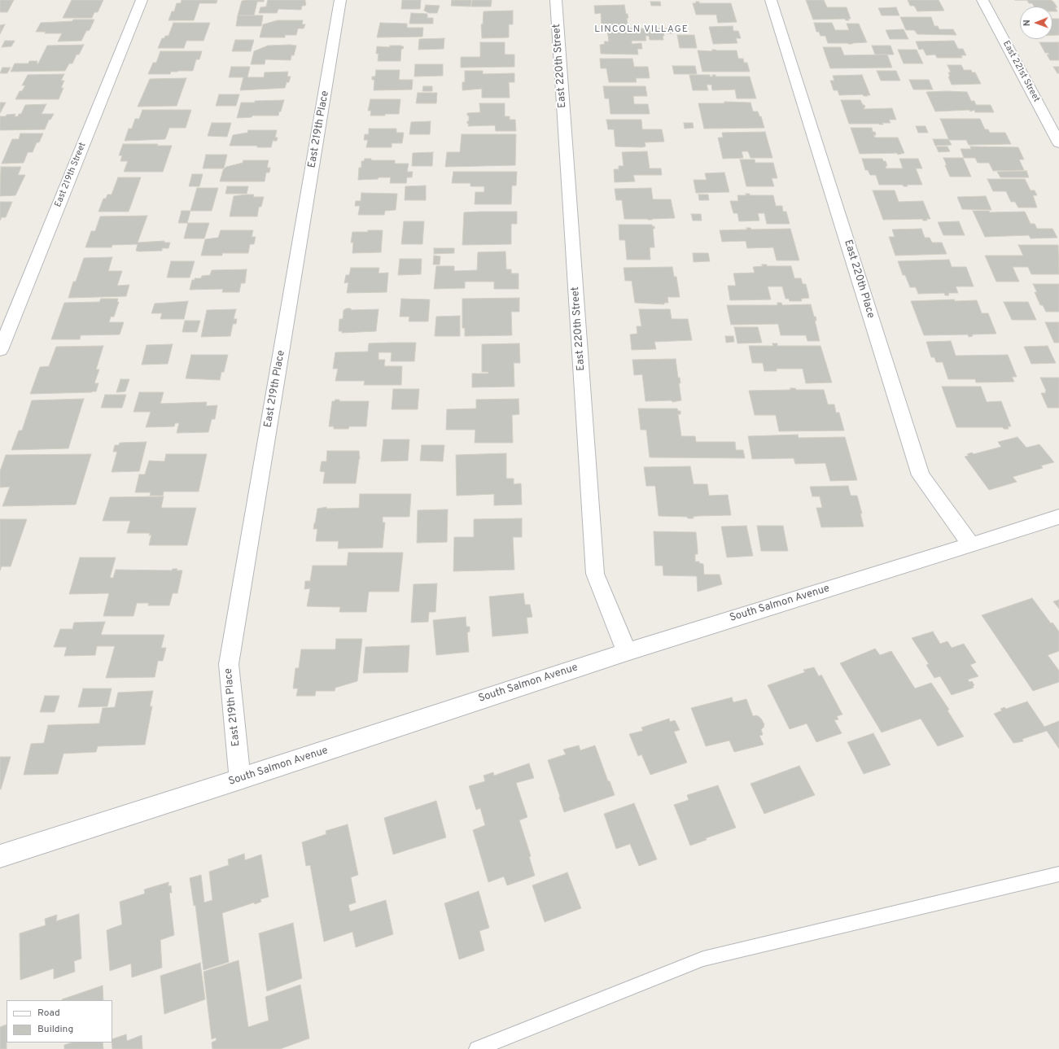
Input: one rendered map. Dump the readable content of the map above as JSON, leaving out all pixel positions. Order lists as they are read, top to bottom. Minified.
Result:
{"streets":{"street":["East 220th Street","East 221st Street","East 219th Place","East 219th Street","East 220th Place","South Salmon Avenue"]},"crossings":[["East 220th Street","South Salmon Avenue"],["East 219th Place","South Salmon Avenue"],["East 220th Place","South Salmon Avenue"]],"districts":["LINCOLN VILLAGE"],"legend":["Road","Building"],"north":"left"}
